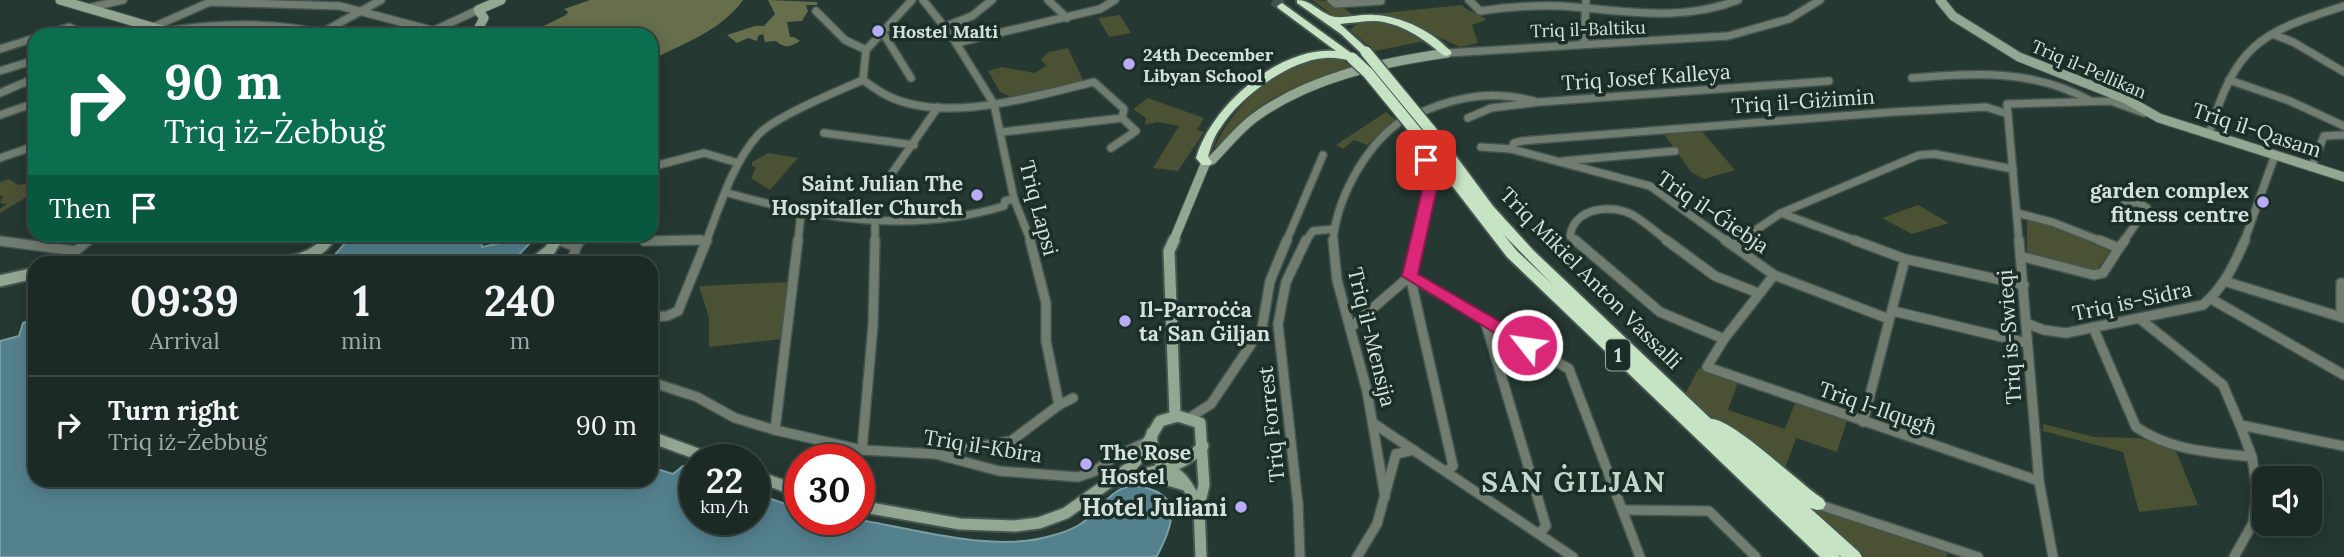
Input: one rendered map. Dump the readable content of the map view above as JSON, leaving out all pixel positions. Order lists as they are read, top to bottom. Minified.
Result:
{"streets":{"highway":["Triq Mikiel Anton Vassalli","1"],"main road":["Triq il-Baltiku","Triq il-Pellikan","Triq il-Qasam"],"street":["Triq Josef Kalleya","Triq il-Giżimin","Triq Lapsi","Triq il-Ǵiebja","Triq is-Sidra","Triq il-Mensija","Triq is-Swieqi","Triq l-Ilqugħ","Triq Forrest","Triq il-Kbira"]},"crossings":[["Triq il-Pellikan","Triq il-Qasam"],["Triq il-Giżimin","Triq il-Ǵiebja"],["Triq il-Giżimin","Triq is-Swieqi"],["Triq il-Qasam","Triq is-Sidra"],["Triq il-Ǵiebja","Triq is-Swieqi"],["Triq Mikiel Anton Vassalli","1"],["Triq is-Sidra","Triq is-Swieqi"],["Triq il-Mensija","Triq Forrest"],["Triq is-Swieqi","Triq l-Ilqugħ"]],"districts":["SAN ĠILJAN"],"places":["Hostel Malti","24th December Libyan School","Saint Julian The Hospitaller Church","garden complex fitness centre","Il-Parroċċa ta' San Ġiljan","The Rose Hostel","Hotel Juliani"],"page":{"turn":["90 m","Triq iż-Żebbuġ"],"then":"Then","eta":["09:39","Arrival","1","min","240","m"],"list":[{"name":"Turn right","note":"Triq iż-Żebbuġ","value":"90 m"}],"speed":"22 km/h","limit":"30"}}
